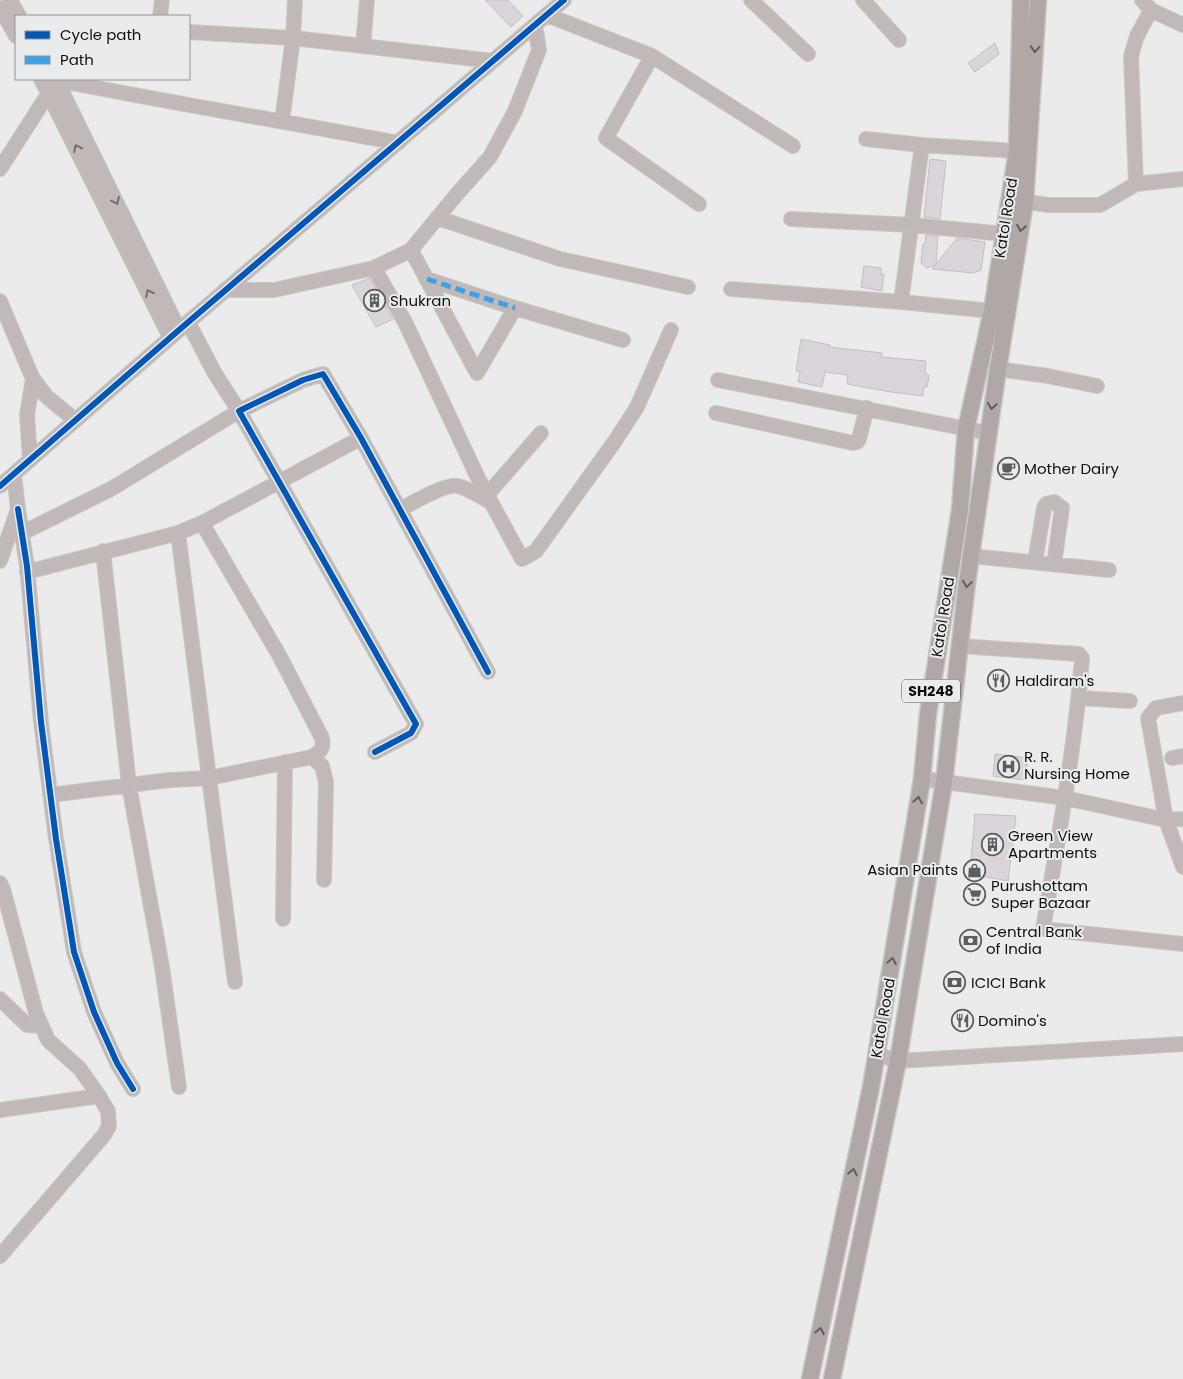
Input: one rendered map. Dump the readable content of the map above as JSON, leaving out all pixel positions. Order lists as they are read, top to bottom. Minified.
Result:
{"streets":{"main road":["Katol Road","SH248"]},"places":{"building":["Shukran","Green View Apartments"],"cafe":["Mother Dairy"],"restaurant":["Haldiram's","Domino's"],"hospital":["R. R. Nursing Home"],"shop":["Asian Paints"],"supermarket":["Purushottam Super Bazaar"],"bank":["Central Bank of India","ICICI Bank"]},"legend":["Cycle path","Path"]}
